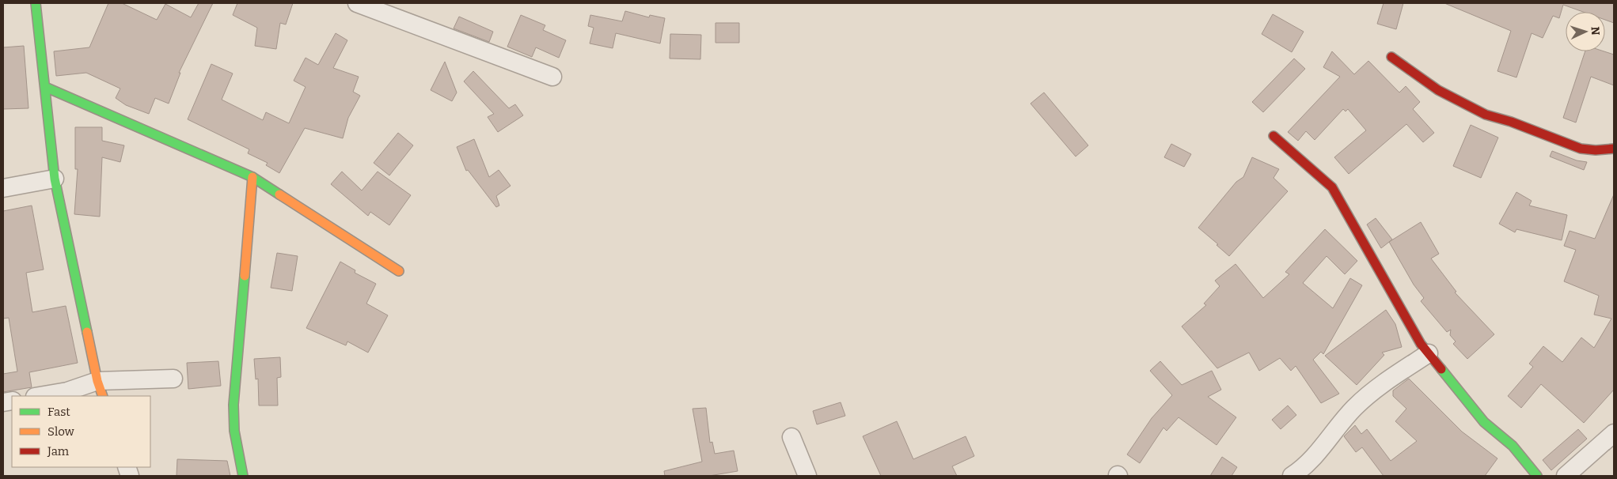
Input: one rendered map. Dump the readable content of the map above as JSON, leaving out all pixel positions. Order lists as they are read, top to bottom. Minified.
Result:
{"legend":["Fast","Slow","Jam"],"north":"right"}
